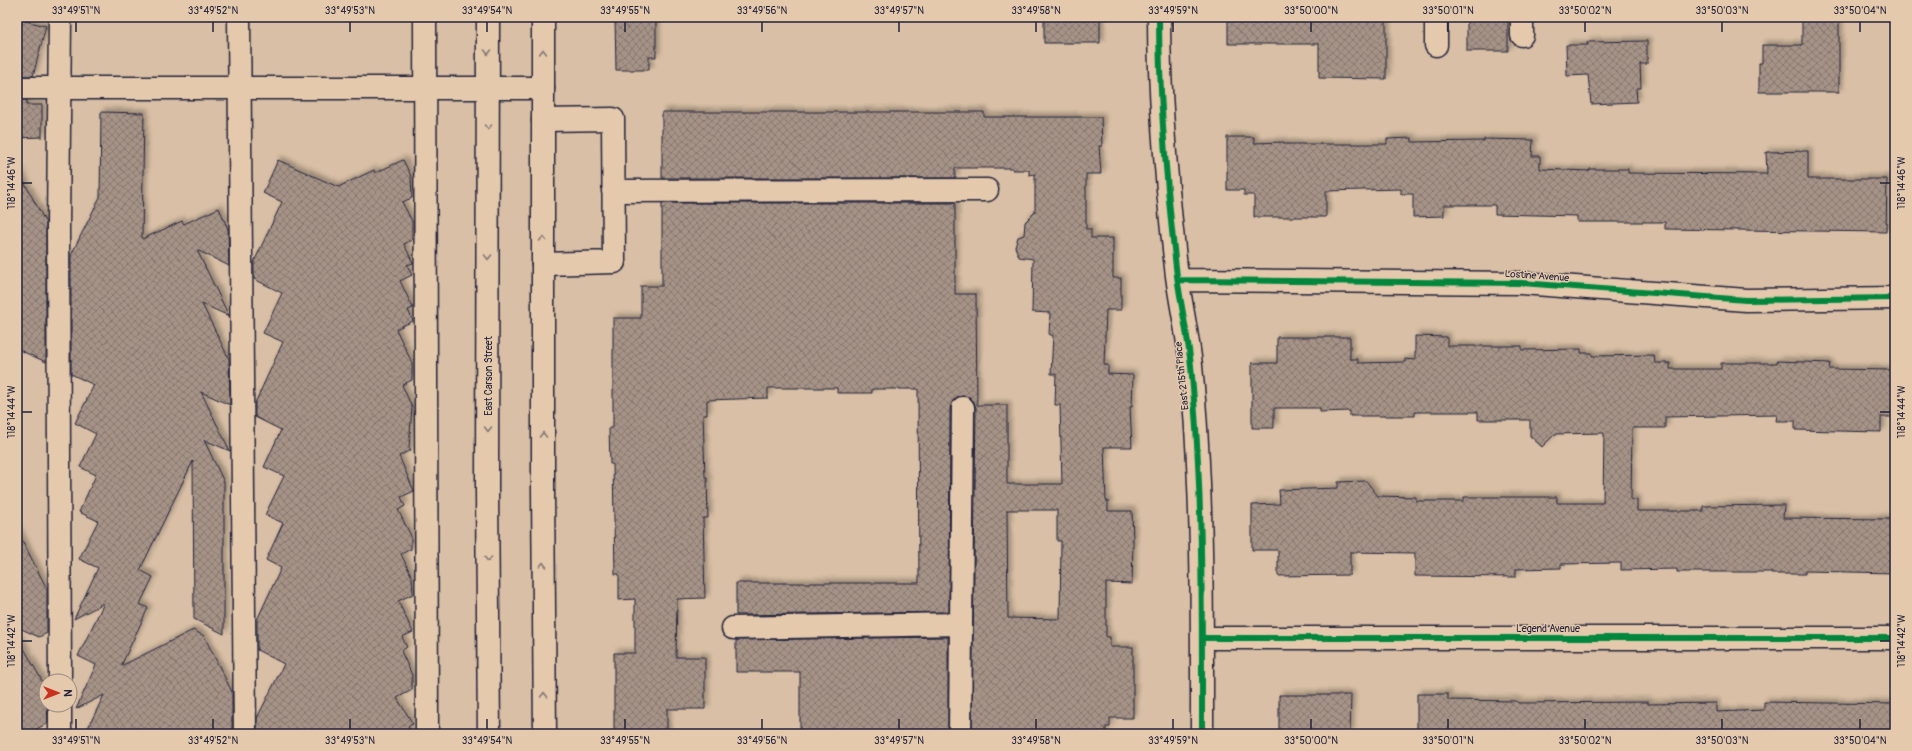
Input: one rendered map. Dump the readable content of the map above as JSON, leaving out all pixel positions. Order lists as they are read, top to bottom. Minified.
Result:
{"streets":{"street":["Lostine Avenue","East Carson Street","East 215th Place","Legend Avenue"]},"crossings":[["Lostine Avenue","East 215th Place"],["East 215th Place","Legend Avenue"]],"north":"right","coordinates":["33°49'51\"N","33°49'52\"N","33°49'53\"N","33°49'54\"N","33°49'55\"N","33°49'56\"N","33°49'57\"N","33°49'58\"N","33°49'59\"N","33°50'00\"N","33°50'01\"N","33°50'02\"N","33°50'03\"N","33°50'04\"N","118°14'46\"W","118°14'44\"W","118°14'42\"W"]}
